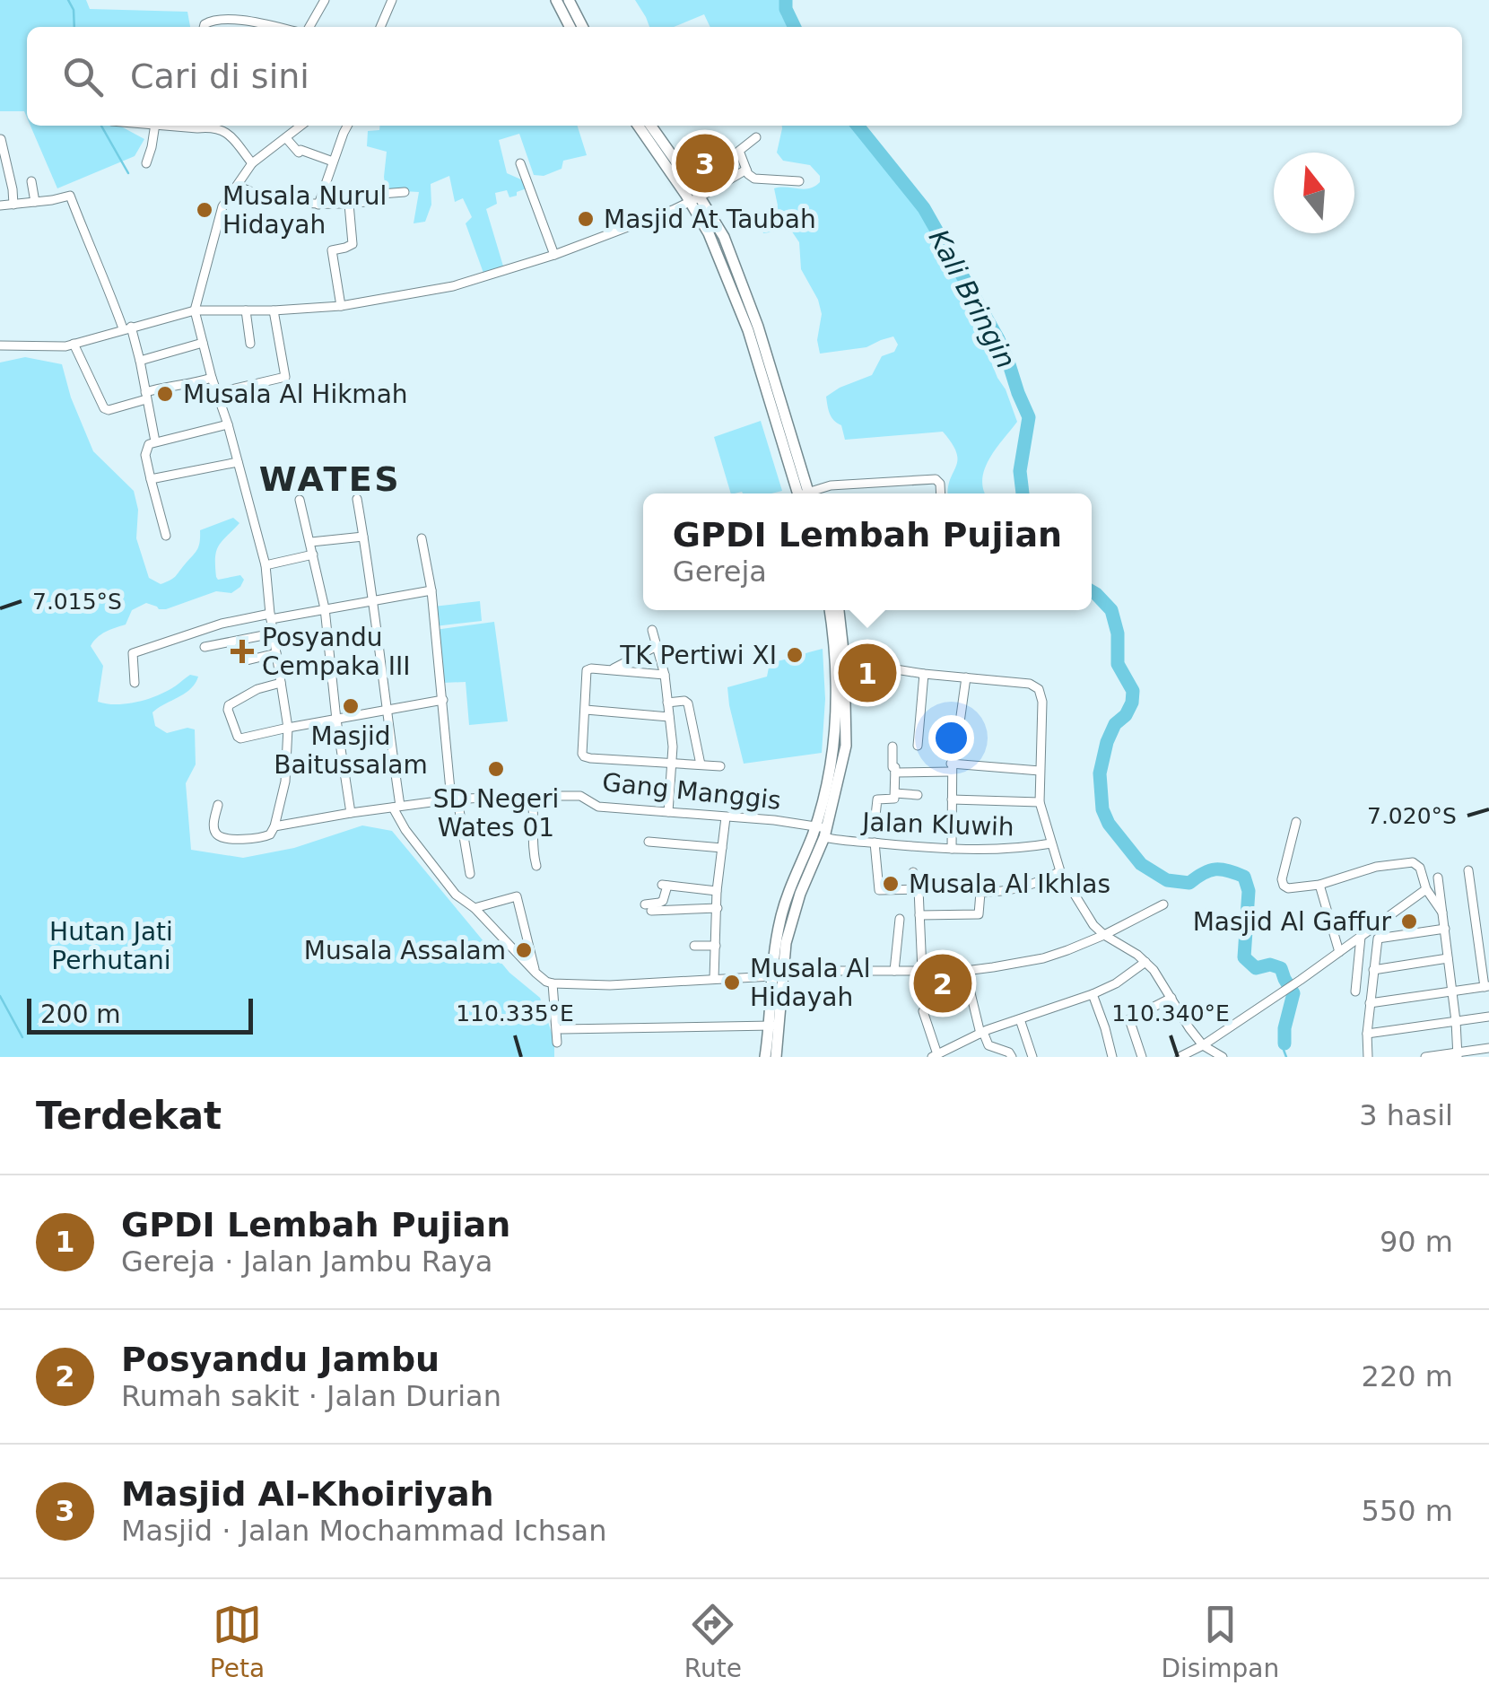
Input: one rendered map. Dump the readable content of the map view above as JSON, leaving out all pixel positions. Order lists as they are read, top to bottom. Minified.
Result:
{"streets":{"street":["Gang Manggis","Jalan Kluwih"]},"crossings":[["Gang Manggis","Jalan Kluwih"]],"districts":["WATES"],"water":["Kali Bringin"],"parks":["Hutan Jati Perhutani"],"places":{"other":["Musala Nurul Hidayah","Masjid At Taubah","Musala Al Hikmah","TK Pertiwi XI","Masjid Baitussalam","SD Negeri Wates 01","Musala Al Ikhlas","Masjid Al Gaffur","Musala Assalam","Musala Al Hidayah"],"health":["Posyandu Cempaka III"]},"scale_bar":"200 m","north":"top","page":{"search":"Cari di sini","pins":["3","1","2"],"popup":["GPDI Lembah Pujian","Gereja"],"scale":"200 m","heading":["Terdekat","3 hasil"],"list":[{"mark":"1","name":"GPDI Lembah Pujian","note":"Gereja · Jalan Jambu Raya","value":"90 m"},{"mark":"2","name":"Posyandu Jambu","note":"Rumah sakit · Jalan Durian","value":"220 m"},{"mark":"3","name":"Masjid Al-Khoiriyah","note":"Masjid · Jalan Mochammad Ichsan","value":"550 m"}],"nav":["Peta","Rute","Disimpan"]},"coordinates":["7.015°S","7.020°S","110.335°E","110.340°E"]}
